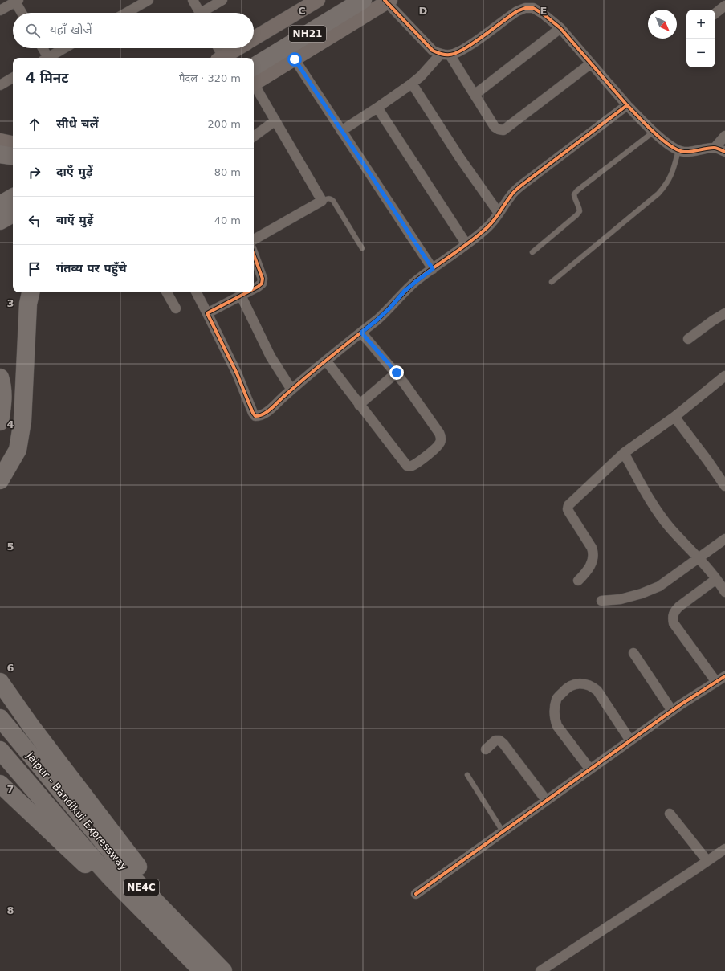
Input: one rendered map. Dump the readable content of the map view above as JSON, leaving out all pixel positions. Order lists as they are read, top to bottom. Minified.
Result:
{"streets":{"highway":["NH21","Jaipur - Bandikui Expressway","NE4C"]},"north":"bottom right","page":{"map_buttons":["+","−"],"search":"यहाँ खोजें","heading":["4 मिनट","पैदल · 320 m"],"list":[["सीधे चलें","200 m"],["दाएँ मुड़ें","80 m"],["बाएँ मुड़ें","40 m"],"गंतव्य पर पहुँचे"]},"grid":{"columns":["C","D","E"],"rows":["3","4","5","6","7","8"]}}
